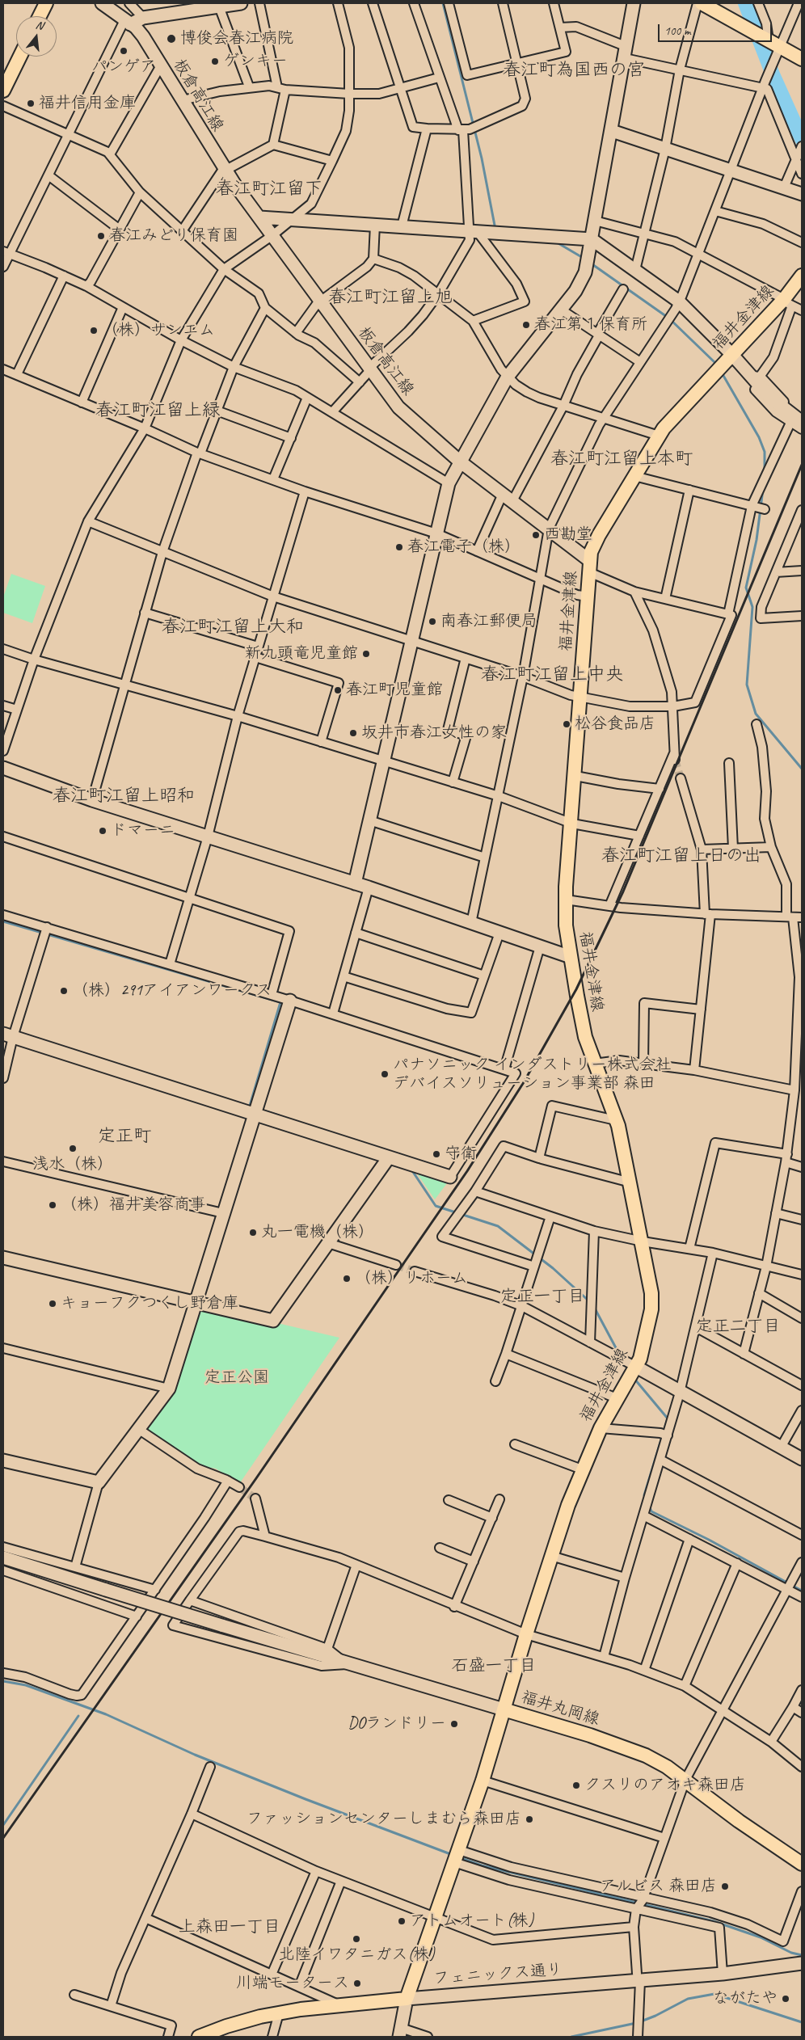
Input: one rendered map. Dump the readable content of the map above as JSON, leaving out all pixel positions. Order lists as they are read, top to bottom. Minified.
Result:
{"streets":{"main road":["福井金津線","福井丸岡線","フェニックス通り"],"street":["板倉高江線"]},"crossings":[["板倉高江線","福井金津線"],["福井金津線","福井丸岡線"],["福井丸岡線","フェニックス通り"]],"districts":["春江町為国西の宮","春江町江留下","春江町江留上旭","春江町江留上緑","春江町江留上本町","春江町江留上大和","春江町江留上中央","春江町江留上昭和","春江町江留上日の出","定正町","定正一丁目","定正二丁目","石盛一丁目","上森田一丁目"],"parks":["定正公園"],"places":["博俊会春江病院","パンゲア","ゲンキー","福井信用金庫","春江みどり保育園","春江第１保育所","（株）サンエム","西勘堂","春江電子（株）","南春江郵便局","新九頭竜児童館","春江町児童館","松谷食品店","坂井市春江女性の家","ドマーニ","（株）291アイアンワークス","パナソニック インダストリー株式会社 デバイスソリューション事業部 森田","浅水（株）","守衛","（株）福井美容商事","丸一電機（株）","（株）リホーム","キョーフクつくし野倉庫","DOランドリー","クスリのアオキ森田店","ファッションセンターしまむら森田店","アルビス 森田店","アトムオート(株)","北陸イワタニガス(株)","川端モータース","ながたや"],"scale_bar":"100 m","north":"top"}
